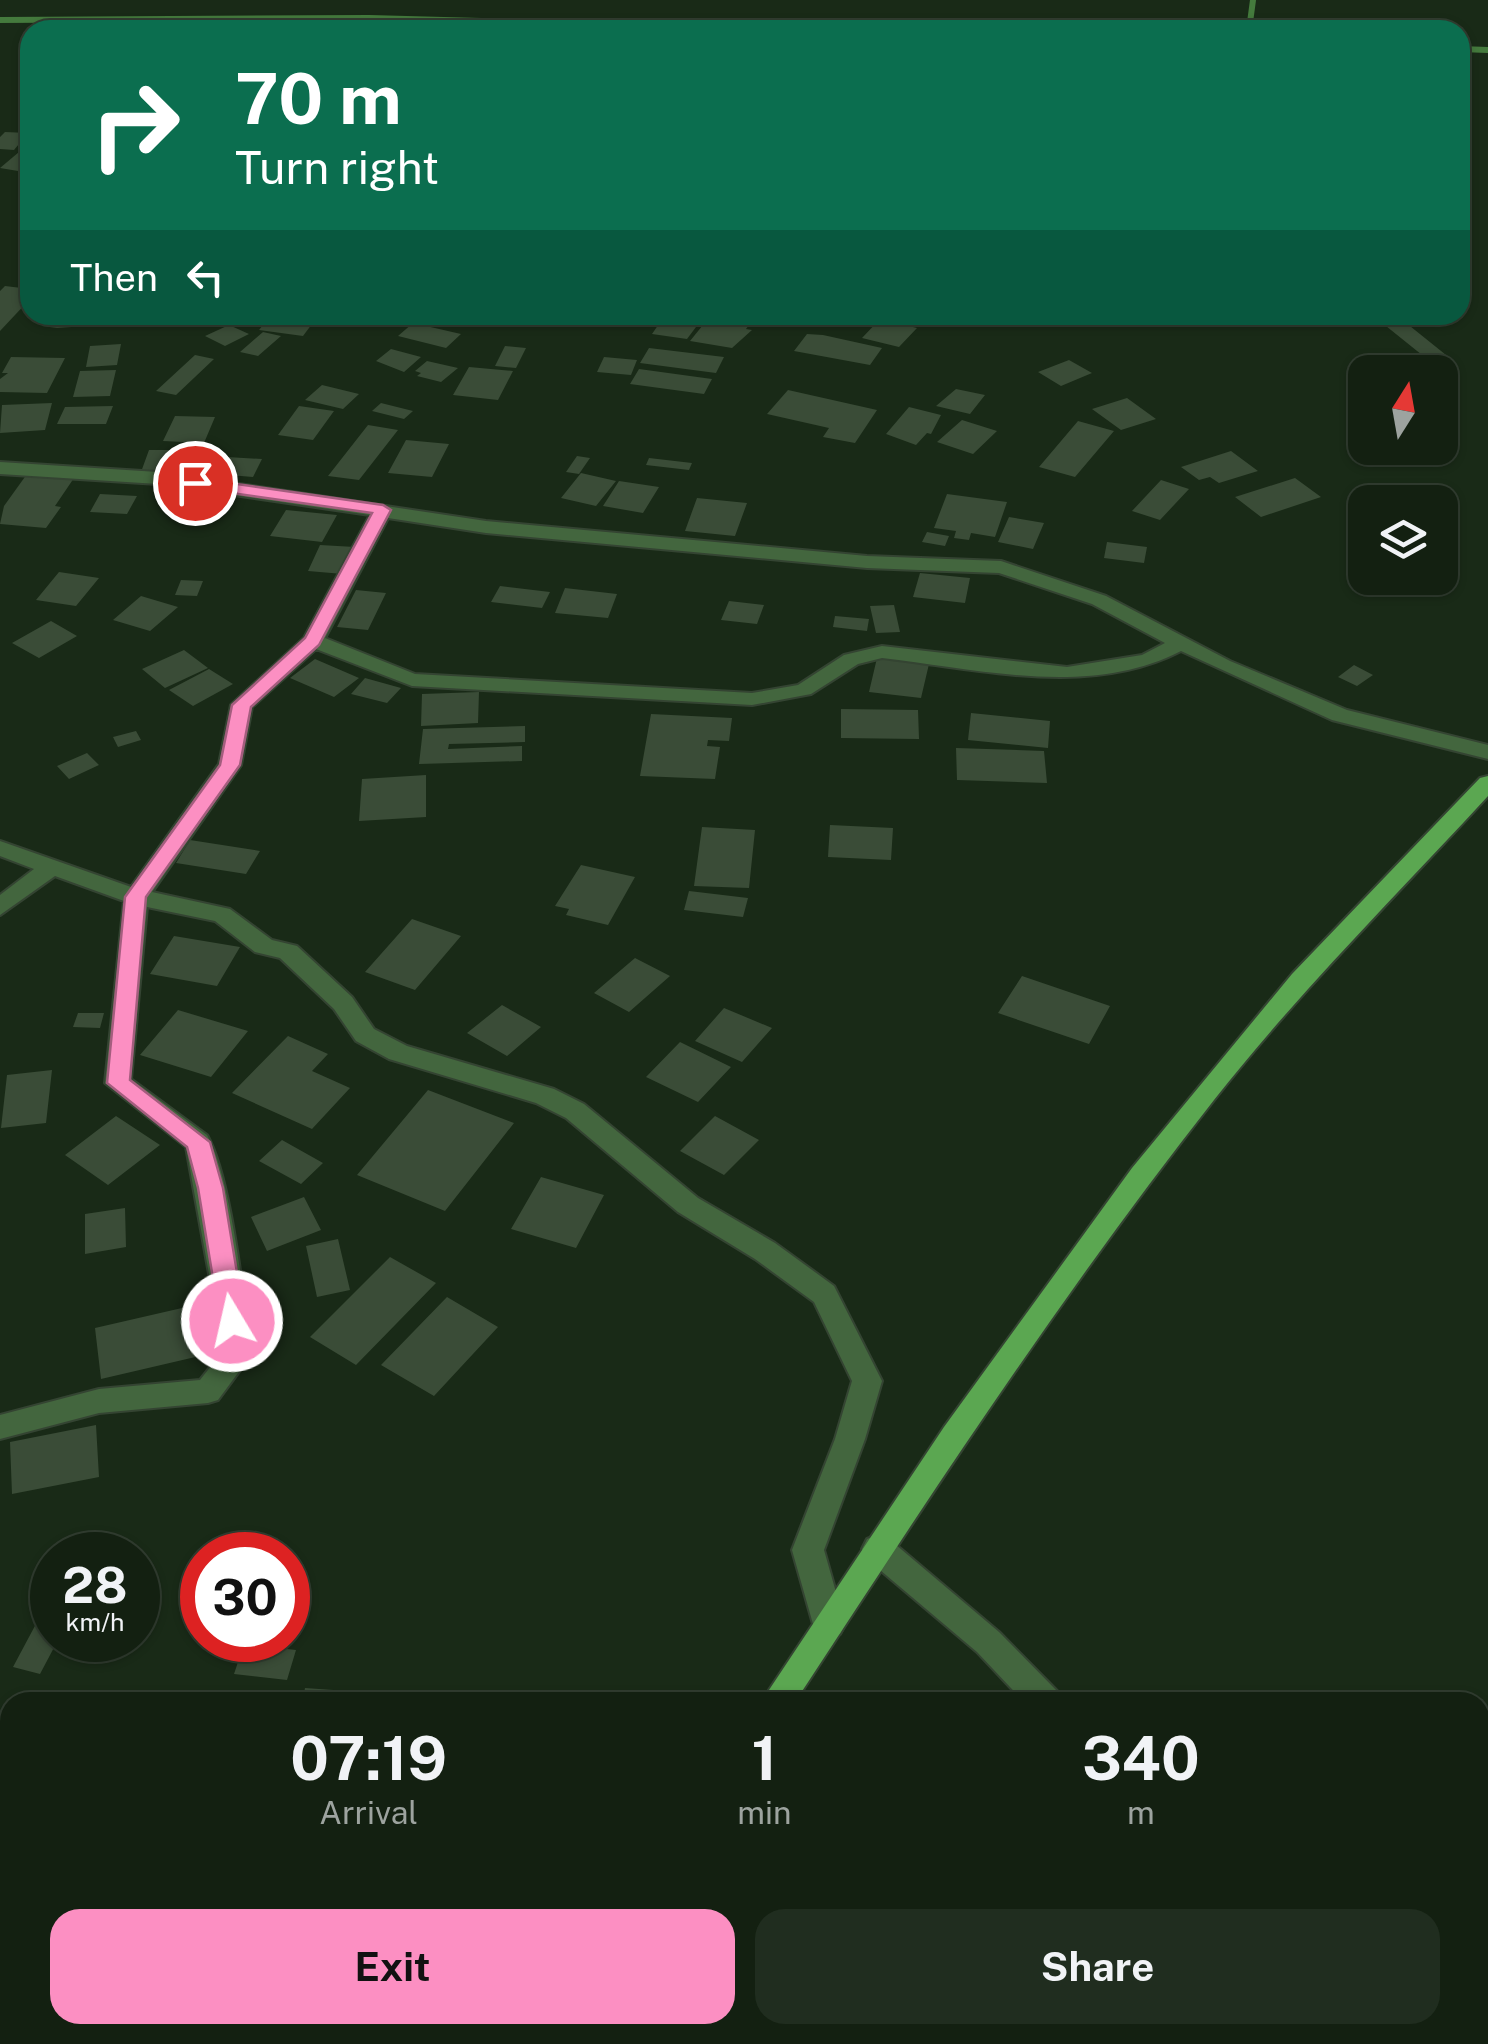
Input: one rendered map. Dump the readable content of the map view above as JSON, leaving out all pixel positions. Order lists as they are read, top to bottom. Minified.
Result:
{"north":"top","page":{"turn":["70 m","Turn right"],"then":"Then","speed":"28 km/h","limit":"30","eta":["07:19","Arrival","1","min","340","m"],"buttons":["Exit","Share"]}}
